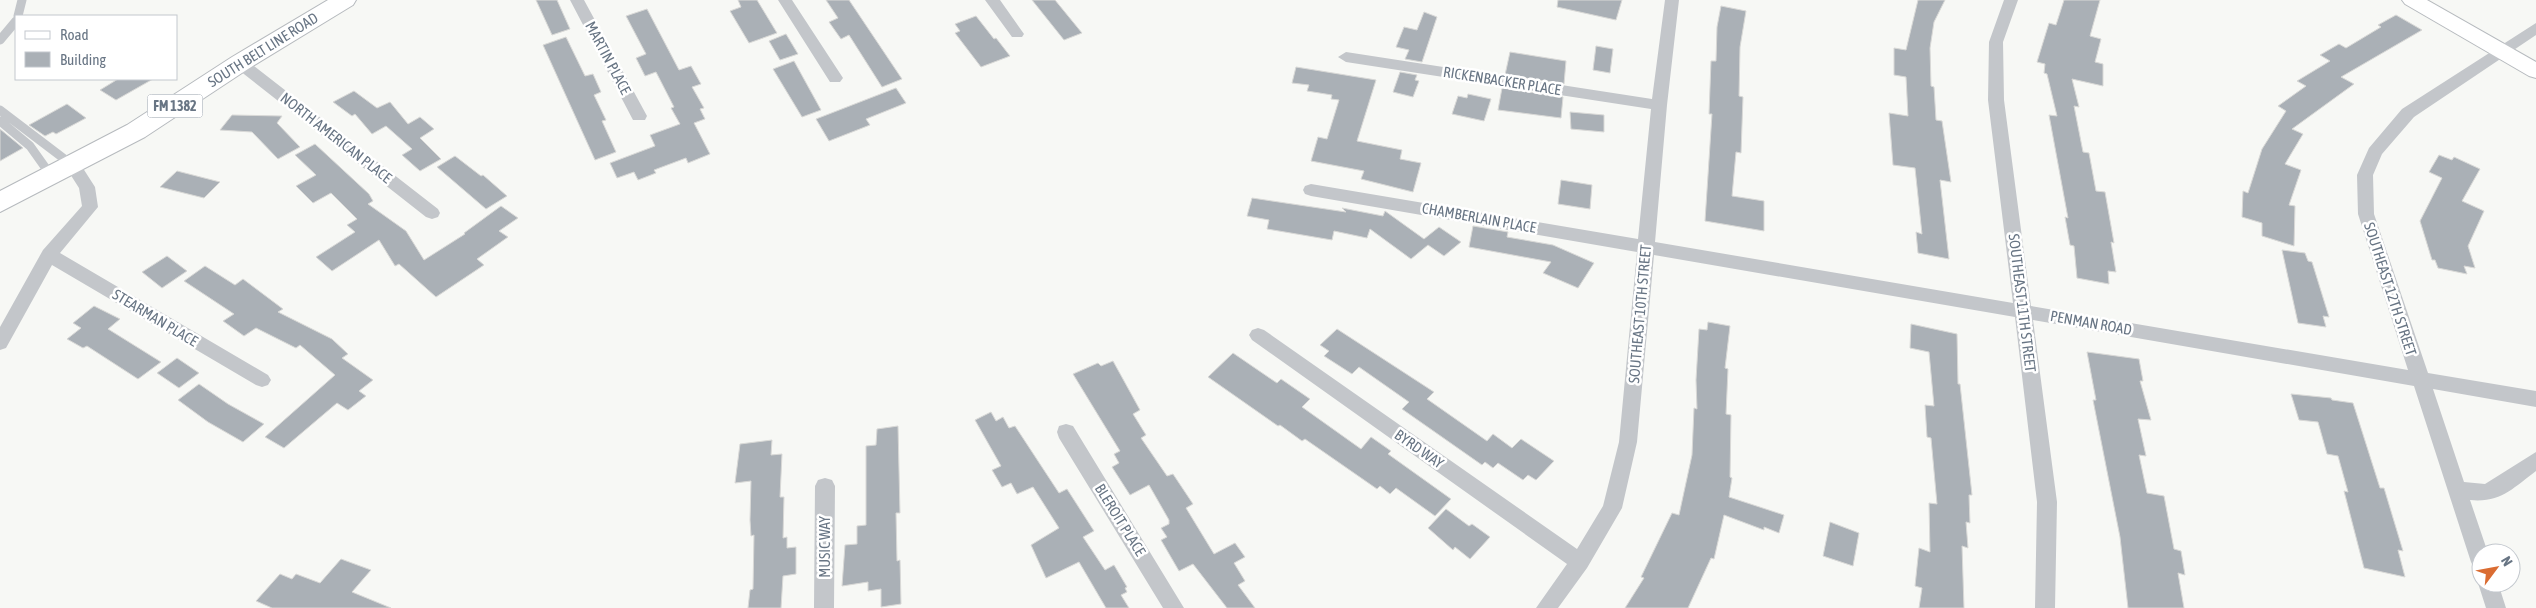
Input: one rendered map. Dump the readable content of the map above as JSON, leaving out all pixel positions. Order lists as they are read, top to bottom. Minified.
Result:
{"streets":{"main road":["SOUTH BELT LINE ROAD","FM 1382"],"street":["MARTIN PLACE","RICKENBACKER PLACE","NORTH AMERICAN PLACE","CHAMBERLAIN PLACE","SOUTHEAST 12TH STREET","SOUTHEAST 11TH STREET","SOUTHEAST 10TH STREET","STEARMAN PLACE","PENMAN ROAD","BYRD WAY","BLEROIT PLACE","MUSIC WAY"]},"crossings":[["SOUTH BELT LINE ROAD","NORTH AMERICAN PLACE"],["RICKENBACKER PLACE","SOUTHEAST 10TH STREET"],["CHAMBERLAIN PLACE","SOUTHEAST 10TH STREET"],["CHAMBERLAIN PLACE","PENMAN ROAD"],["SOUTHEAST 12TH STREET","PENMAN ROAD"],["SOUTHEAST 11TH STREET","PENMAN ROAD"],["SOUTHEAST 10TH STREET","PENMAN ROAD"],["SOUTHEAST 10TH STREET","BYRD WAY"]],"legend":["Road","Building"],"north":"top right"}
